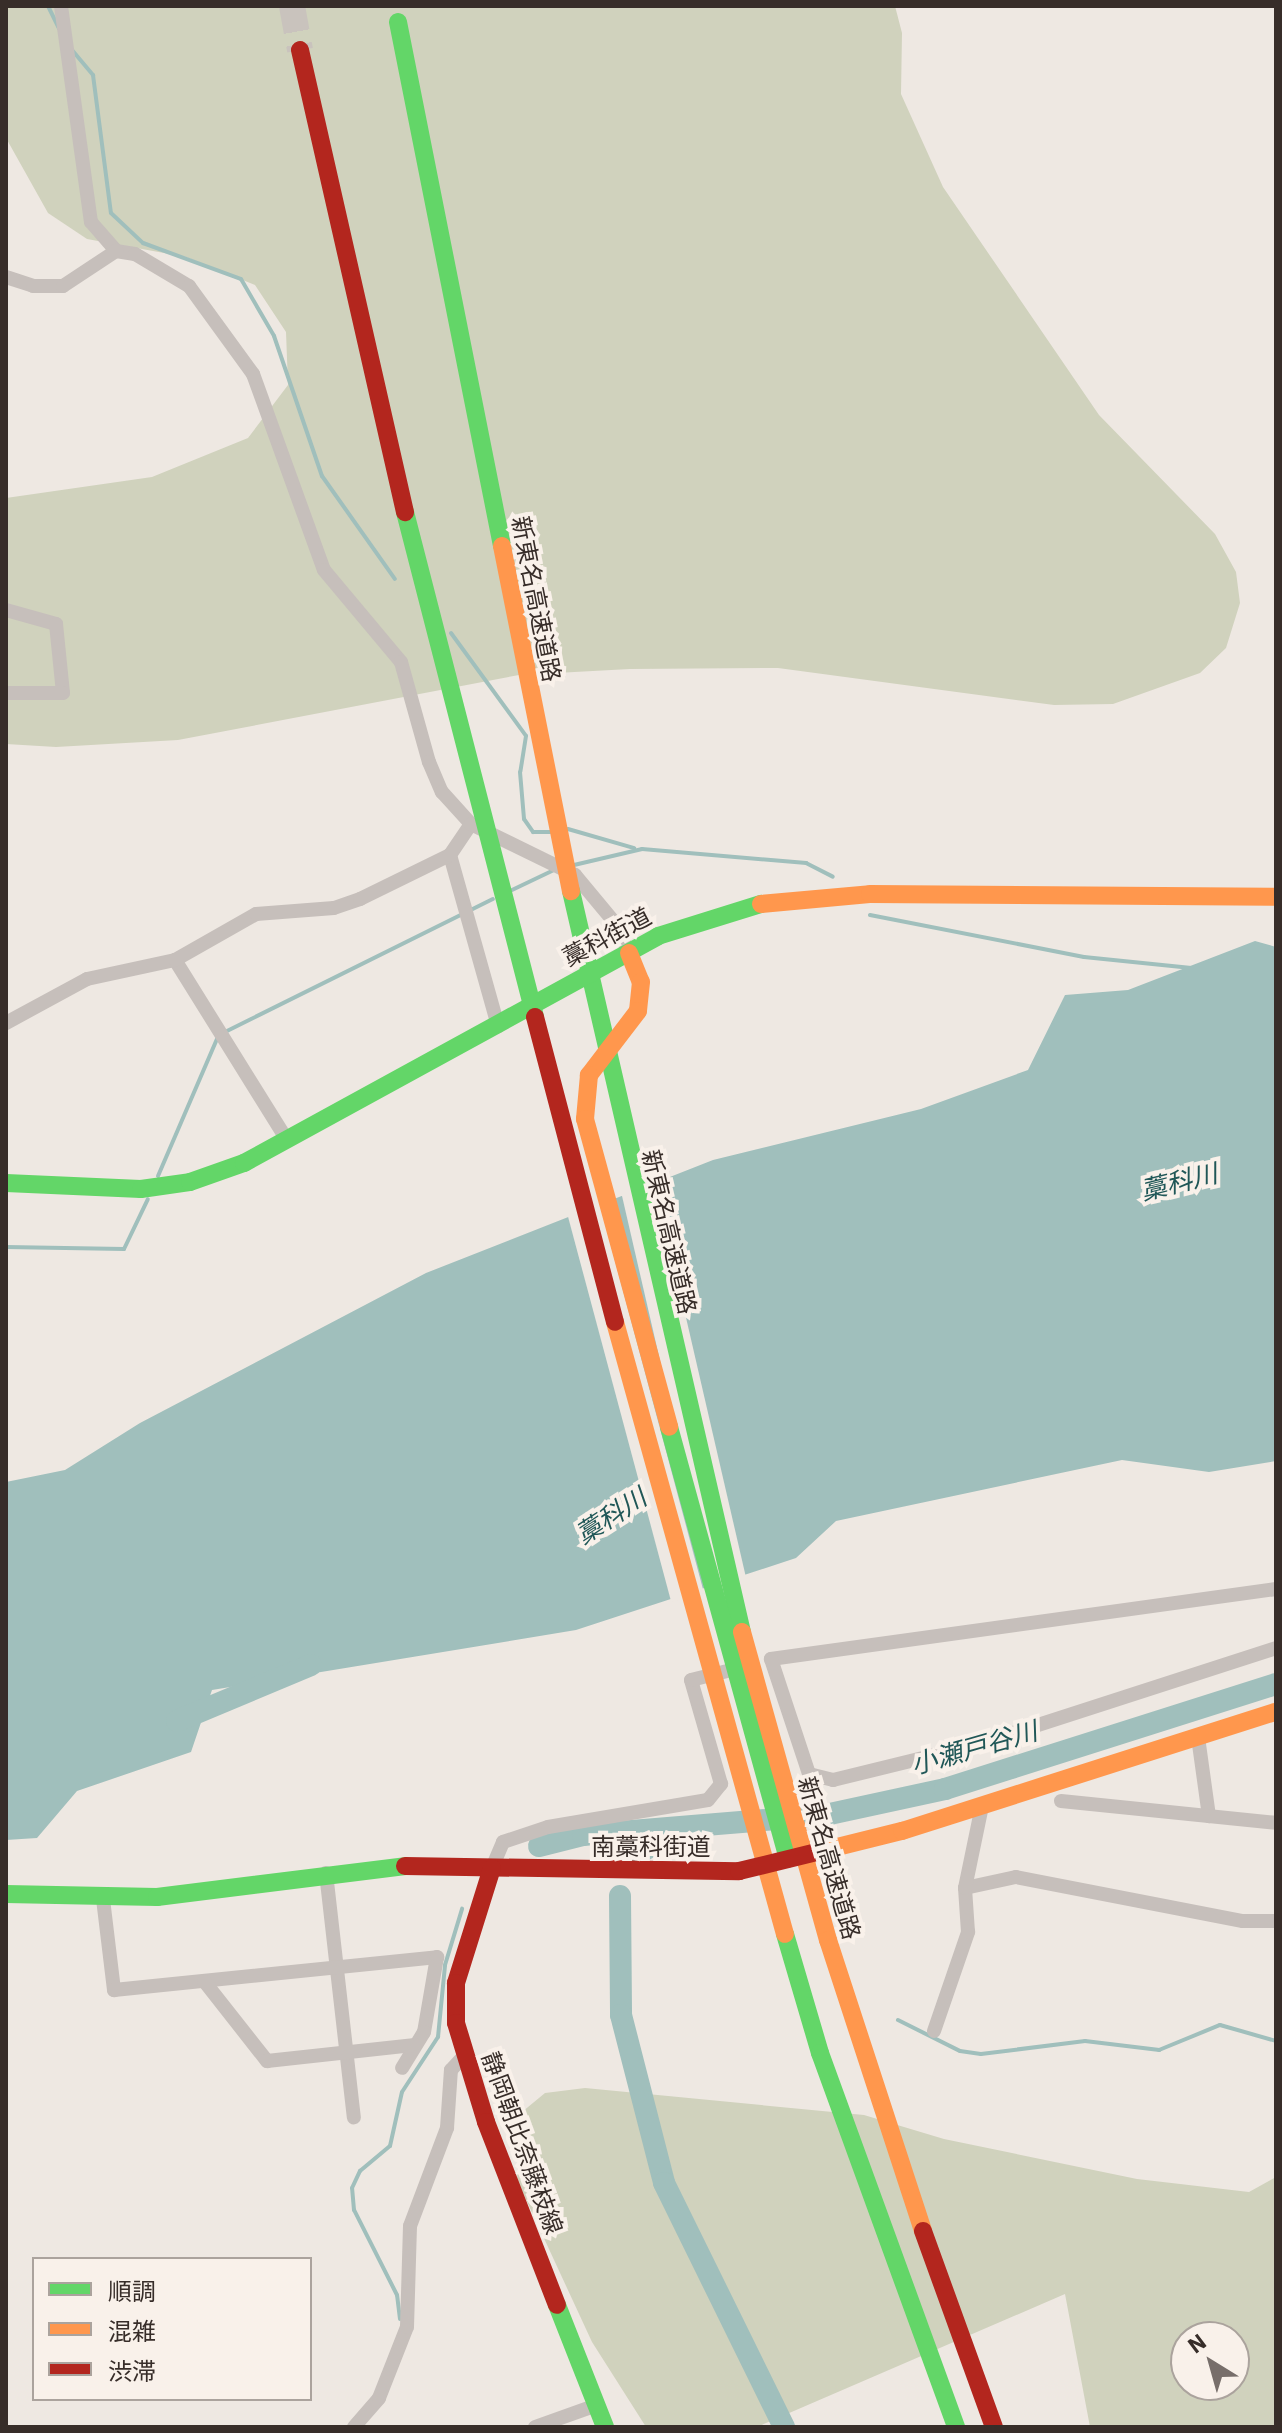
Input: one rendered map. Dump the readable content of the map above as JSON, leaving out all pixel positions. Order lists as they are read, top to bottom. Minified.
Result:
{"streets":{"main road":["新東名高速道路","藁科街道","南藁科街道","静岡朝比奈藤枝線"]},"crossings":[["南藁科街道","静岡朝比奈藤枝線"]],"water":["藁科川","小瀬戸谷川"],"legend":["順調","混雑","渋滞"],"north":"top left"}
